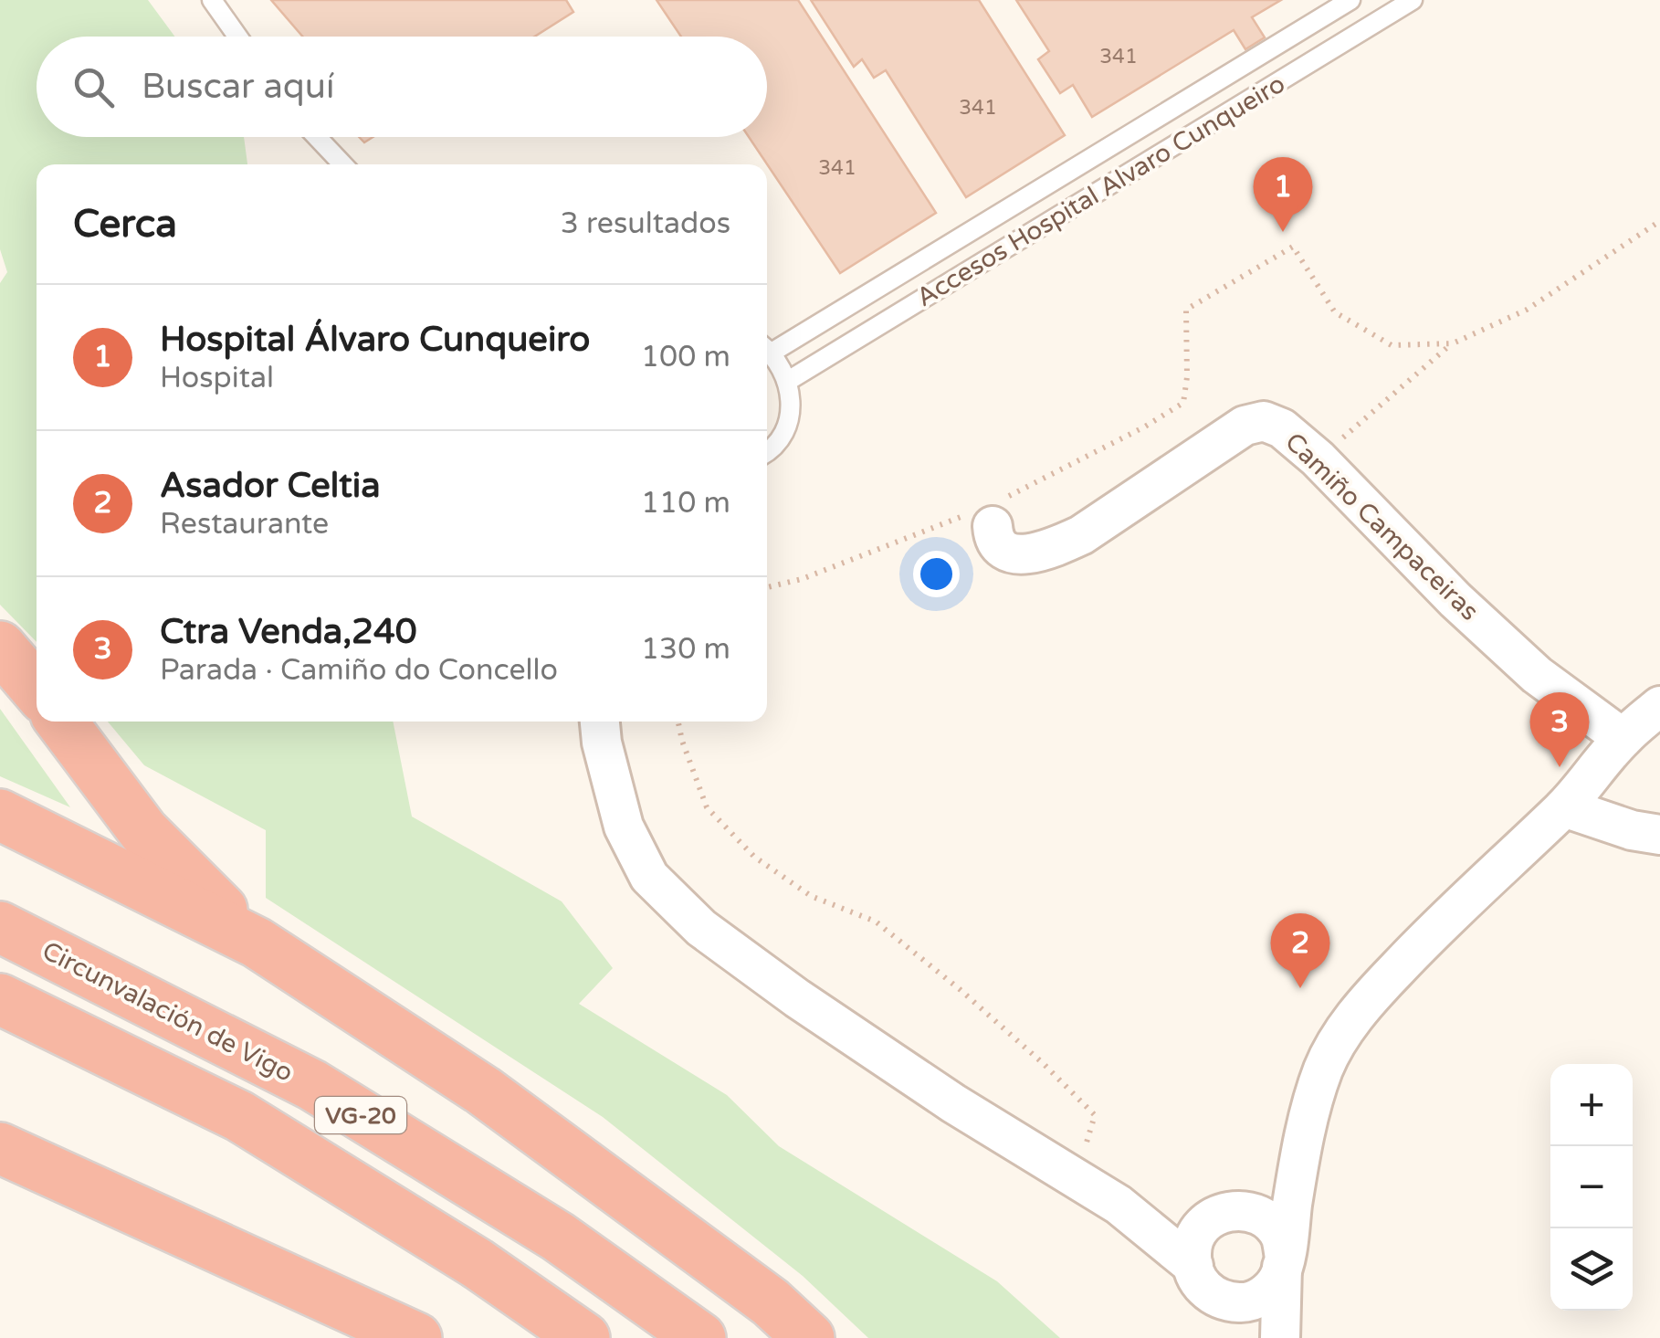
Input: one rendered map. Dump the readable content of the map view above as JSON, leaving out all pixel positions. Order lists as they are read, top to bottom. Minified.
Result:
{"streets":{"highway":["Circunvalación de Vigo","VG-20"],"street":["Camiño Campaceiras"],"lane":["Accesos Hospital Alvaro Cunqueiro"]},"house_numbers":["341","341","341"],"page":{"search":"Buscar aquí","pins":["1","3","2"],"heading":["Cerca","3 resultados"],"list":[{"mark":"1","name":"Hospital Álvaro Cunqueiro","note":"Hospital","value":"100 m"},{"mark":"2","name":"Asador Celtia","note":"Restaurante","value":"110 m"},{"mark":"3","name":"Ctra Venda,240","note":"Parada · Camiño do Concello","value":"130 m"}],"map_buttons":["+","−"]}}
